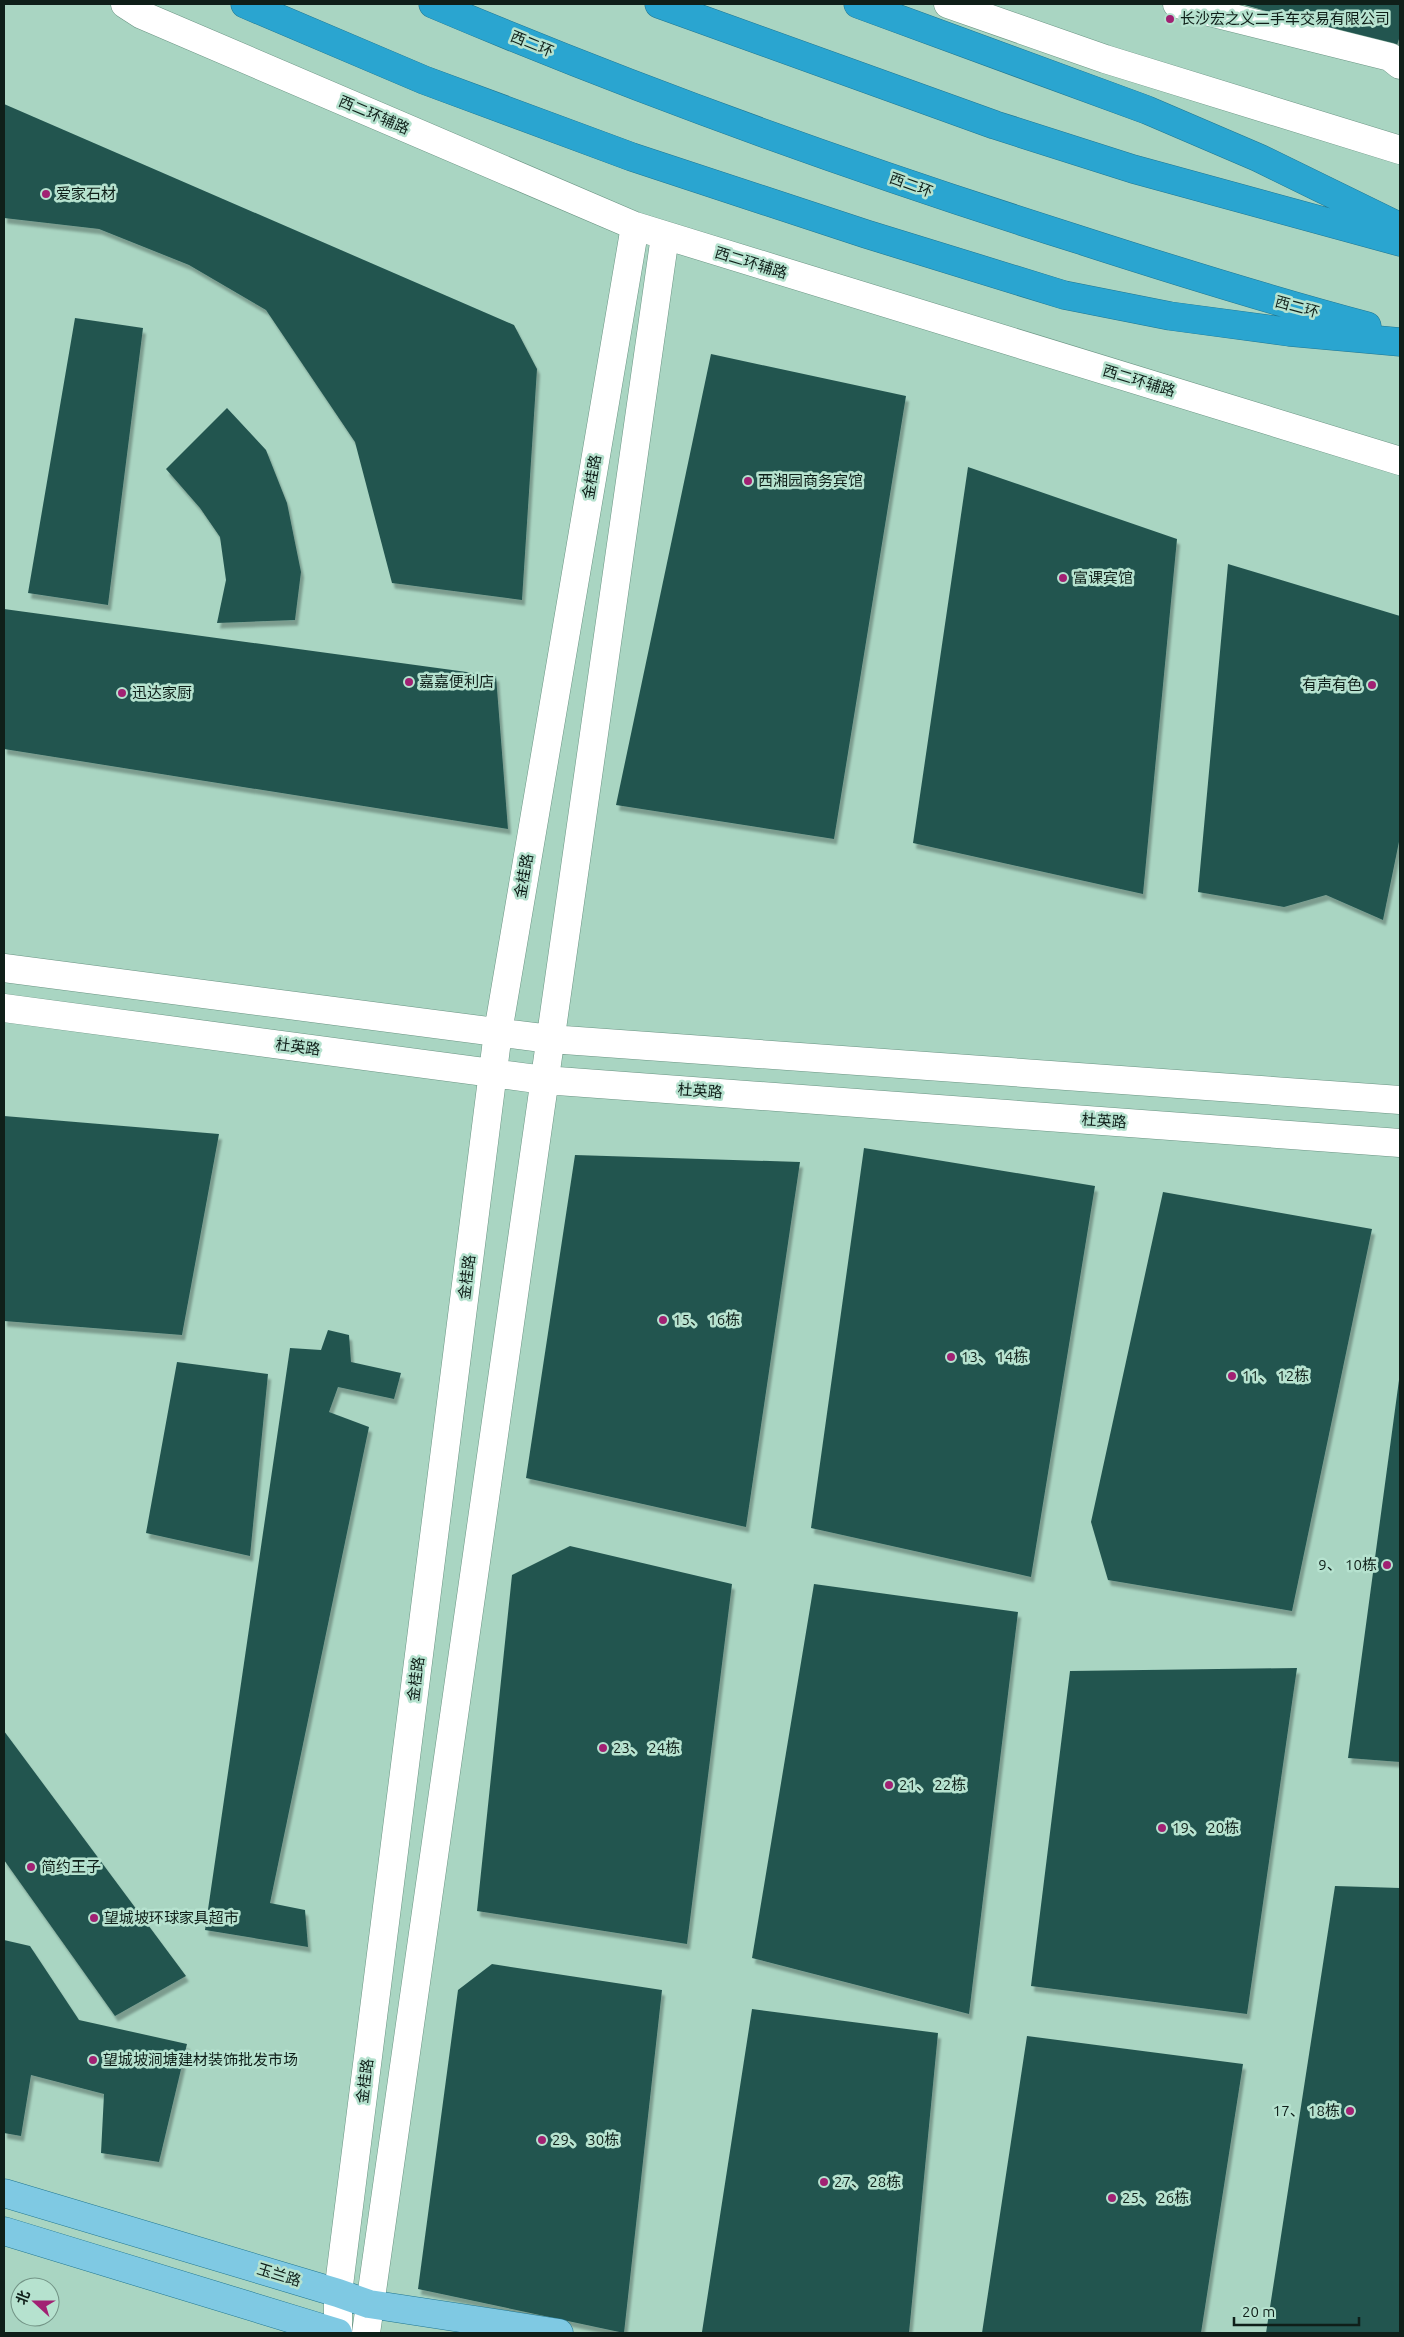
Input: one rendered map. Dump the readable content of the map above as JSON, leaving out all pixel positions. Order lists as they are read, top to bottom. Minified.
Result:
{"streets":{"highway":["西二环"],"main road":["玉兰路"],"street":["西二环辅路","金桂路","杜英路"]},"crossings":[["西二环辅路","金桂路"],["金桂路","杜英路"],["金桂路","玉兰路"]],"places":["长沙宏之义二手车交易有限公司","爱家石材","西湘园商务宾馆","富课宾馆","嘉嘉便利店","有声有色","迅达家厨","15、 16栋","13、 14栋","11、 12栋","9、 10栋","23、 24栋","21、 22栋","19、 20栋","简约王子","望城坡环球家具超市","望城坡涧塘建材装饰批发市场","17、 18栋","29、 30栋","27、 28栋","25、 26栋"],"scale_bar":"20 m","north":"left"}
